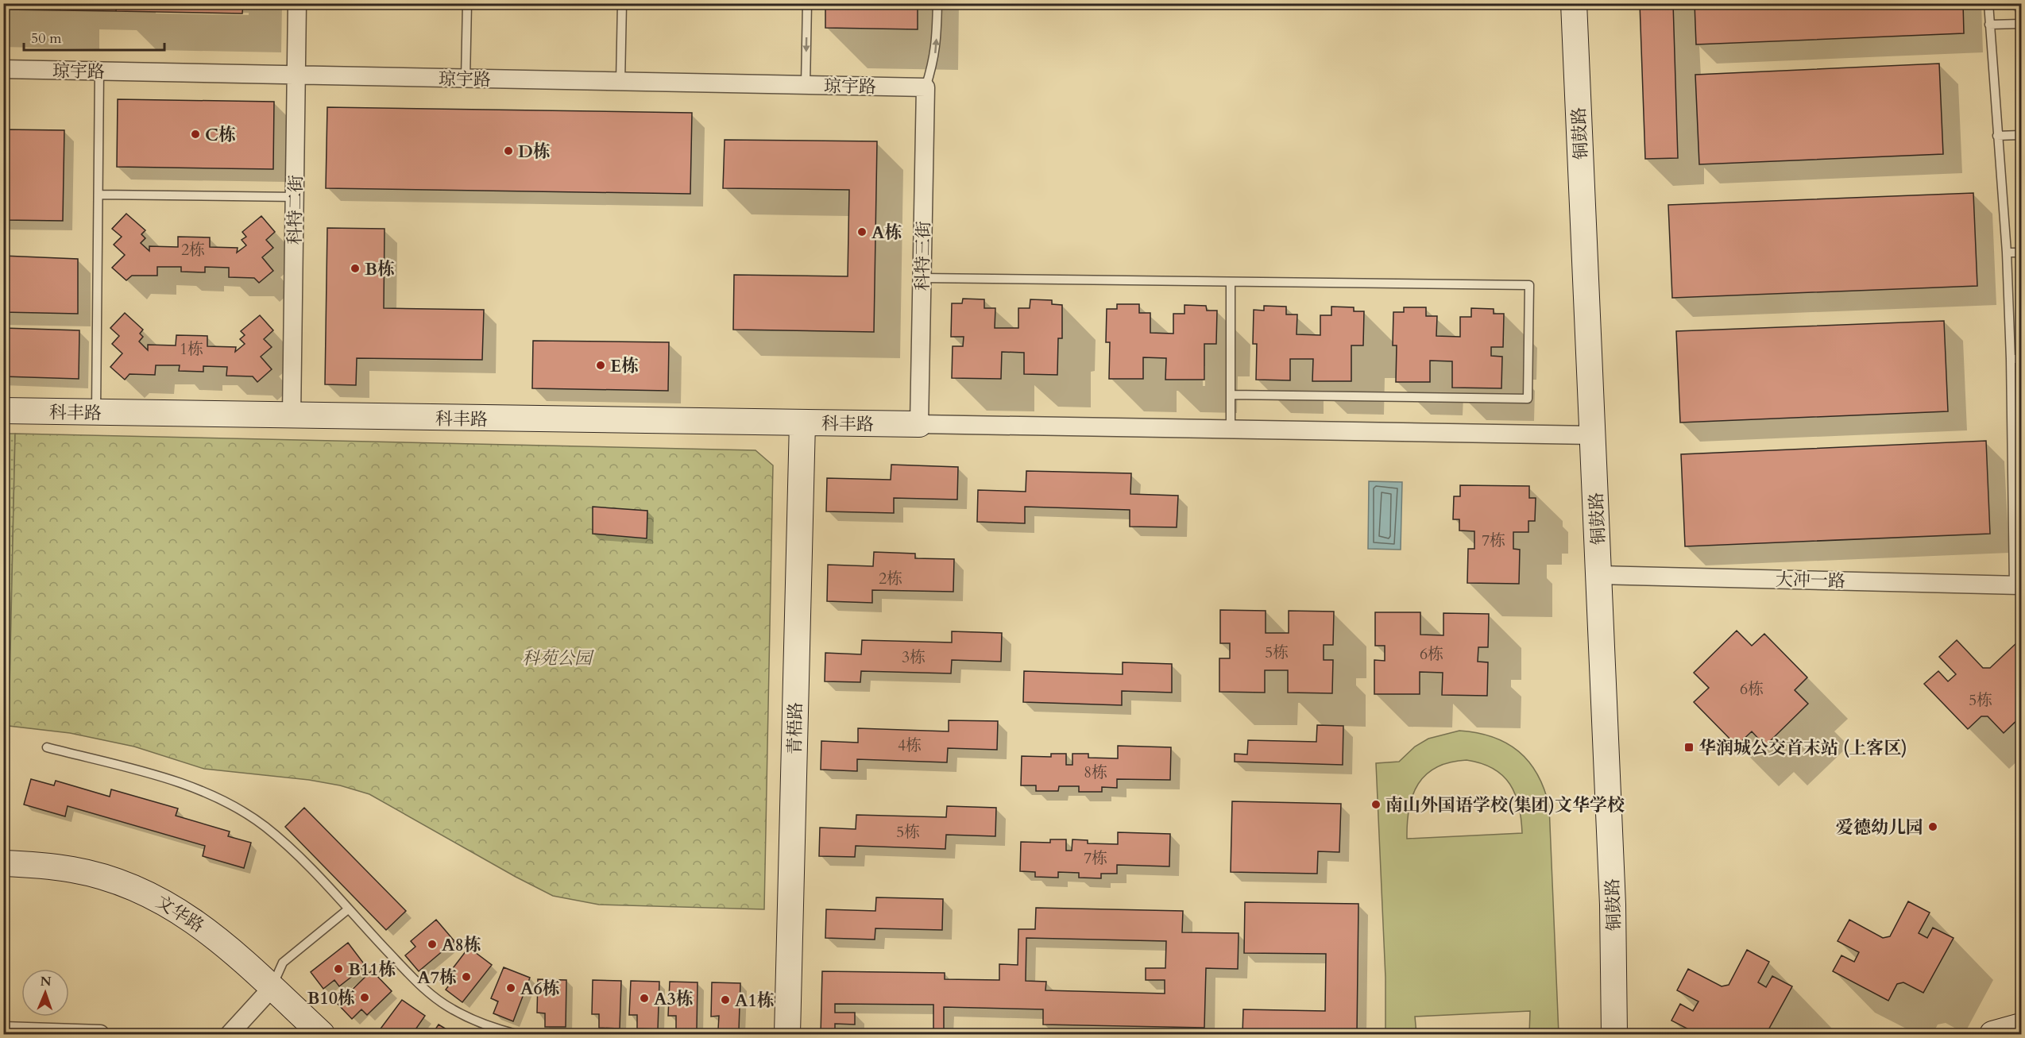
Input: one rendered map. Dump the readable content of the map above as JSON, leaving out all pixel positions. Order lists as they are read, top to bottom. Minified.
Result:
{"streets":{"street":["琼宇路","铜鼓路","科特二街","科特三街","科丰路","大冲一路","青梧路","文华路"]},"crossings":[["琼宇路","科特二街"],["琼宇路","科特三街"],["铜鼓路","大冲一路"],["科特二街","科丰路"],["科特三街","科丰路"],["科丰路","青梧路"]],"parks":["科苑公园"],"places":{"other":["C栋","D栋","A栋","B栋","E栋","南山外国语学校(集团)文华学校","爱德幼儿园","A8栋","B11栋","A7栋","A6栋","B10栋","A3栋","A1栋"],"transit":["华润城公交首末站 (上客区)"]},"house_numbers":["2栋","1栋","7栋","2栋","5栋","6栋","3栋","6栋","5栋","4栋","8栋","5栋","7栋"],"scale_bar":"50 m","north":"top"}
